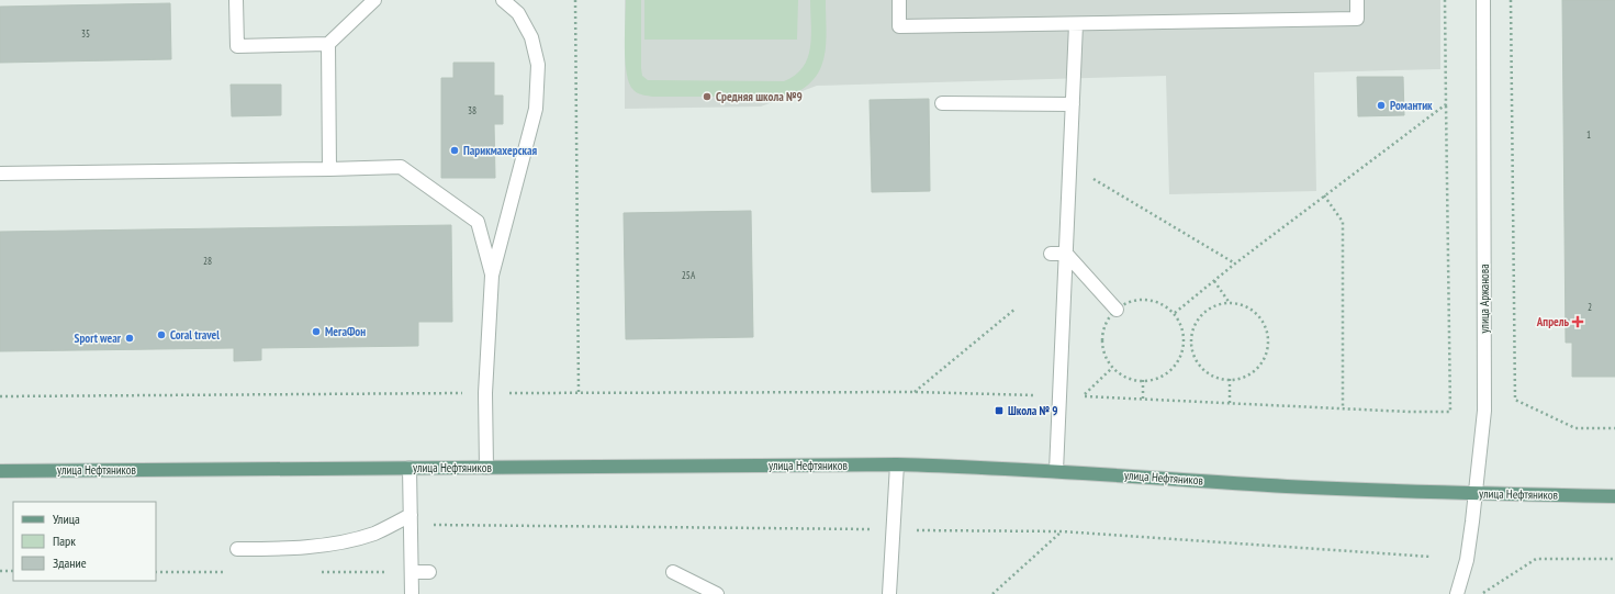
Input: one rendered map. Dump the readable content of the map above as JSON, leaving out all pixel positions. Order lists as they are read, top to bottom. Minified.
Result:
{"streets":{"main road":["улица Нефтяников"],"street":["улица Аржанова"]},"crossings":[["улица Аржанова","улица Нефтяников"]],"places":{"other":["Средняя школа №9","Романтик","Парикмахерская","МегаФон","Coral travel","Sport wear"],"health":["Апрель"],"transit":["Школа № 9"]},"house_numbers":["35","38","1","28","25А","2"],"legend":["Улица","Парк","Здание"]}
